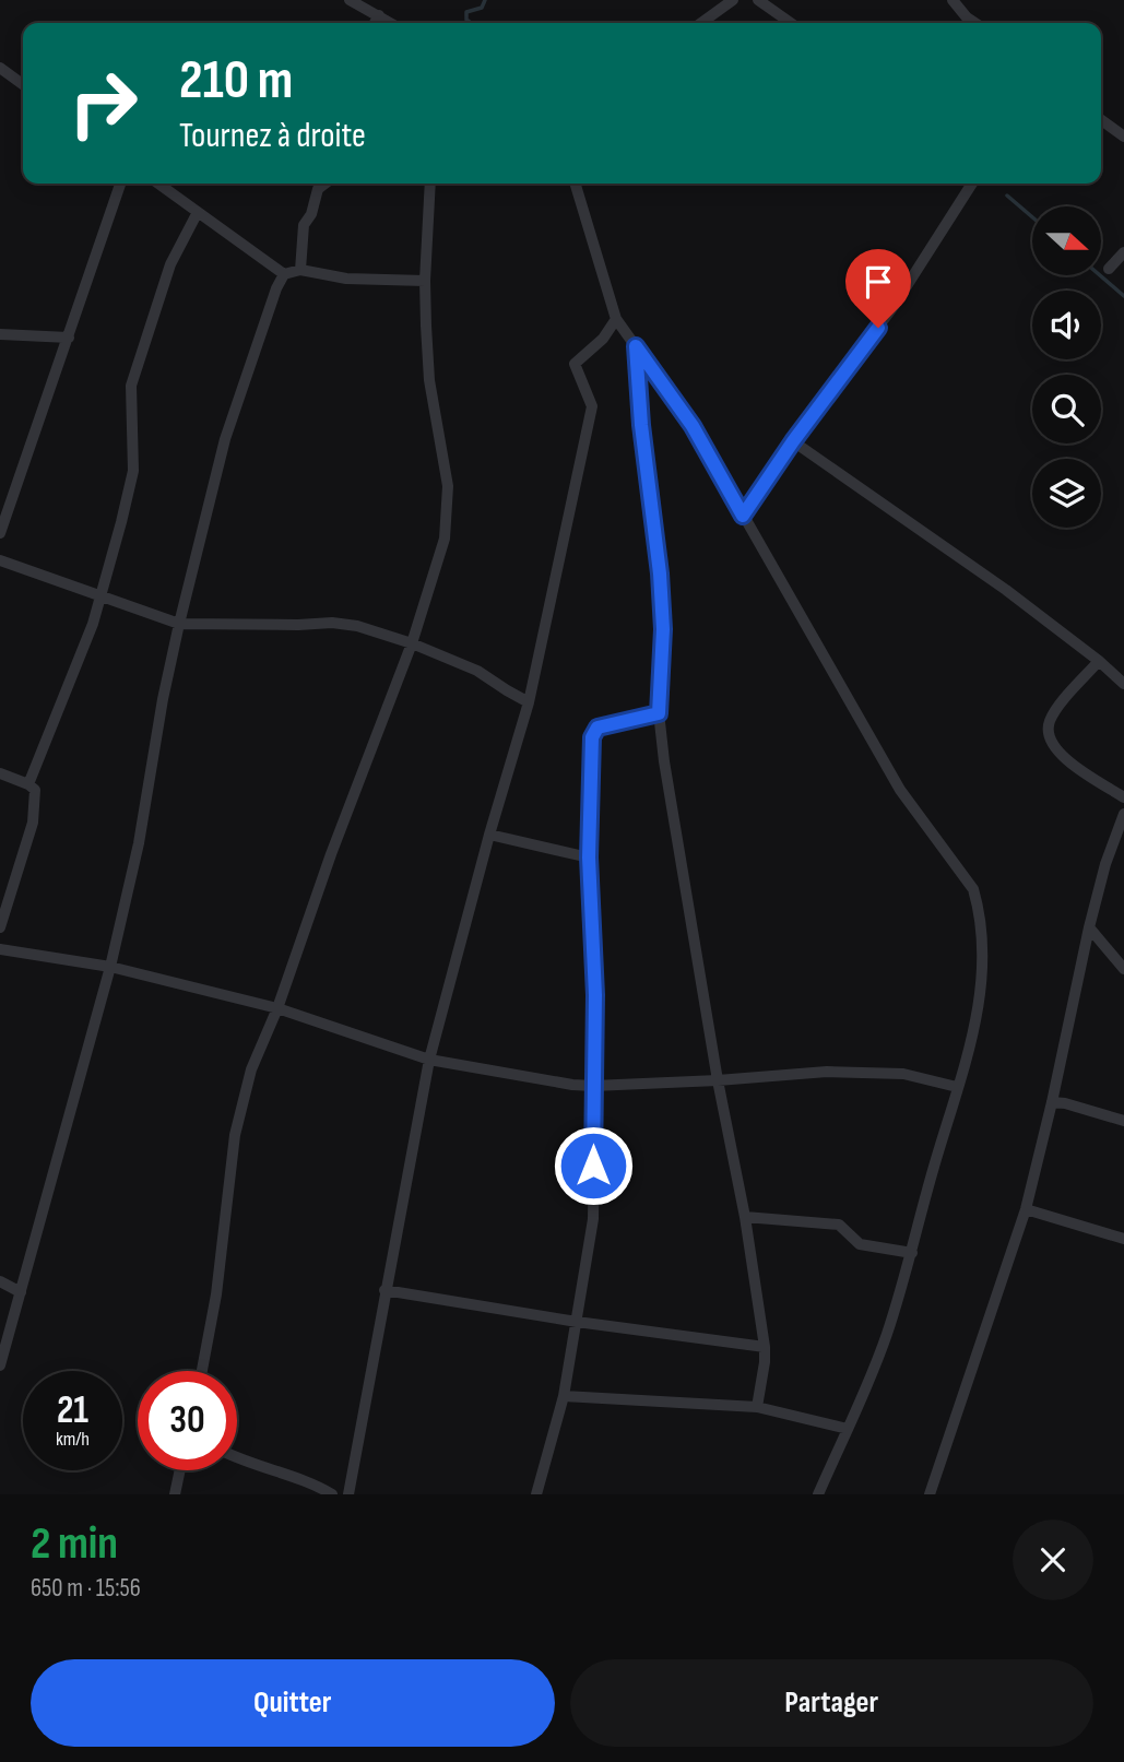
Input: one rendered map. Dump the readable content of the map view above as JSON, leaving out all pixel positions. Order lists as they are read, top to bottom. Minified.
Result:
{"north":"right","page":{"turn":["210 m","Tournez à droite"],"speed":"21 km/h","limit":"30","heading":["2 min","650 m · 15:56"],"buttons":["Quitter","Partager"]}}
